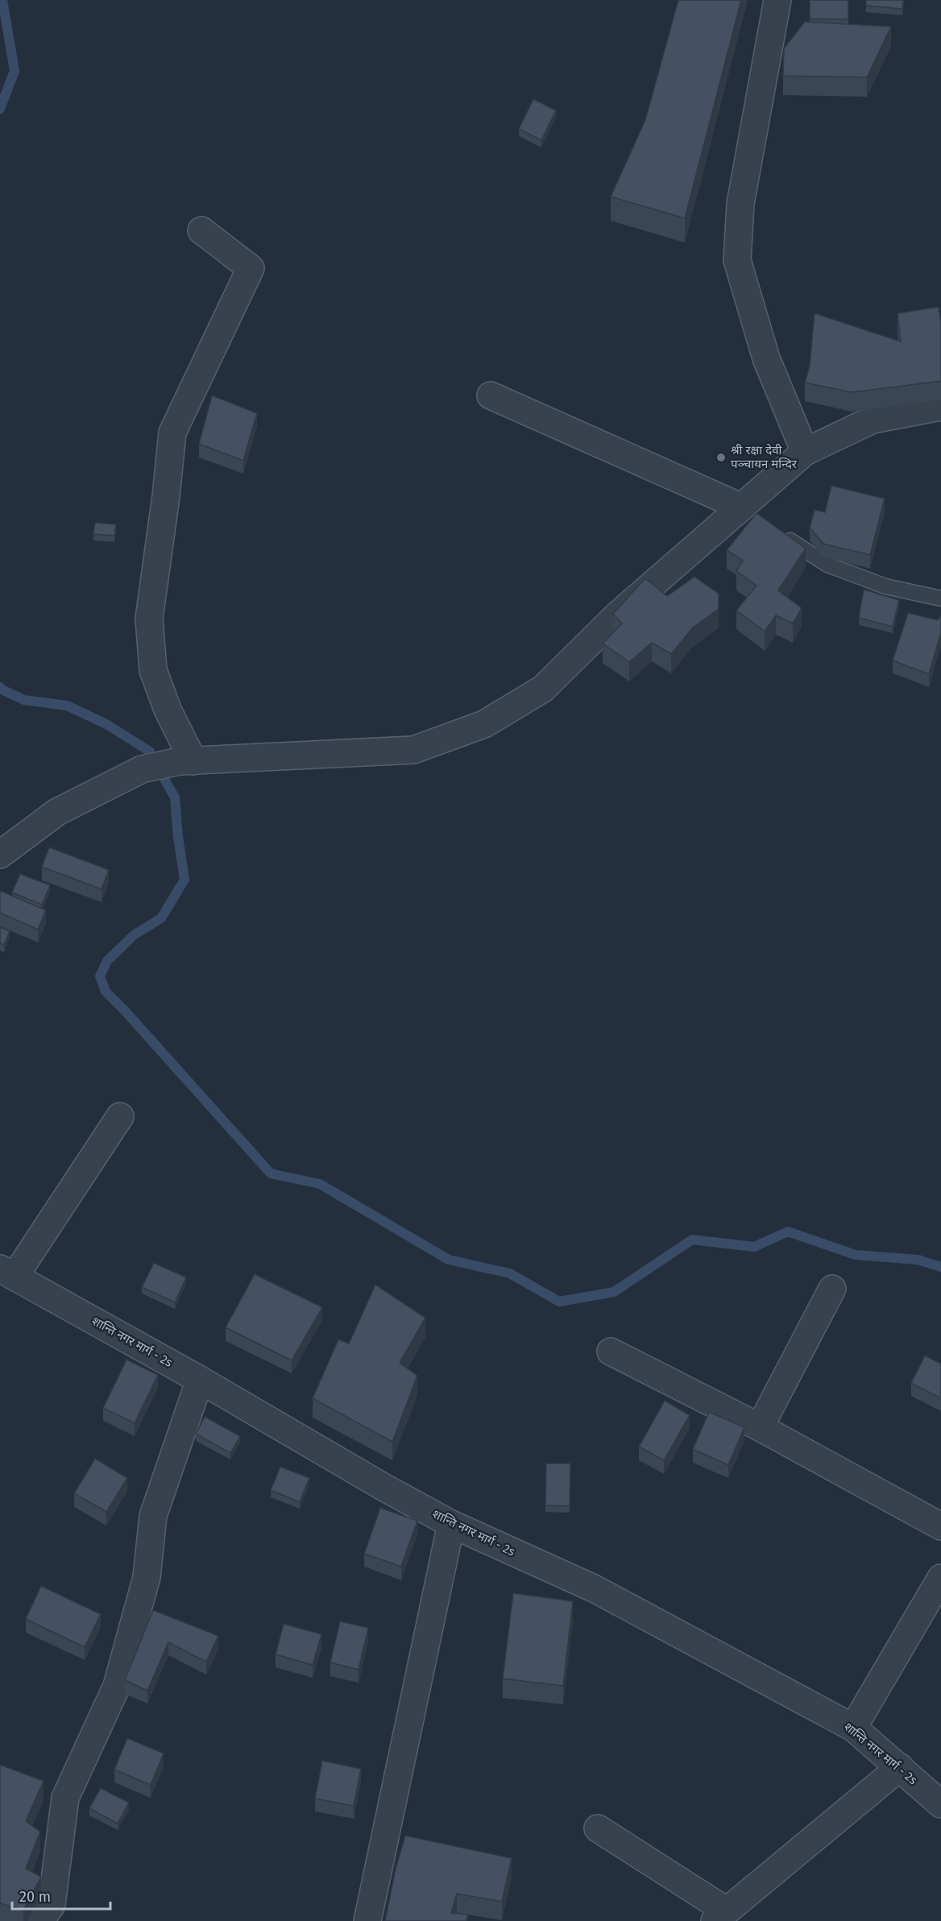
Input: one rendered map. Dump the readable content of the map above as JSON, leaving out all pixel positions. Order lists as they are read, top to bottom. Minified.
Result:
{"streets":{"street":["शान्ति नगर मार्ग - 2s"]},"places":["श्री रक्षा देवी पञ्चायन मन्दिर"],"scale_bar":"20 m"}
